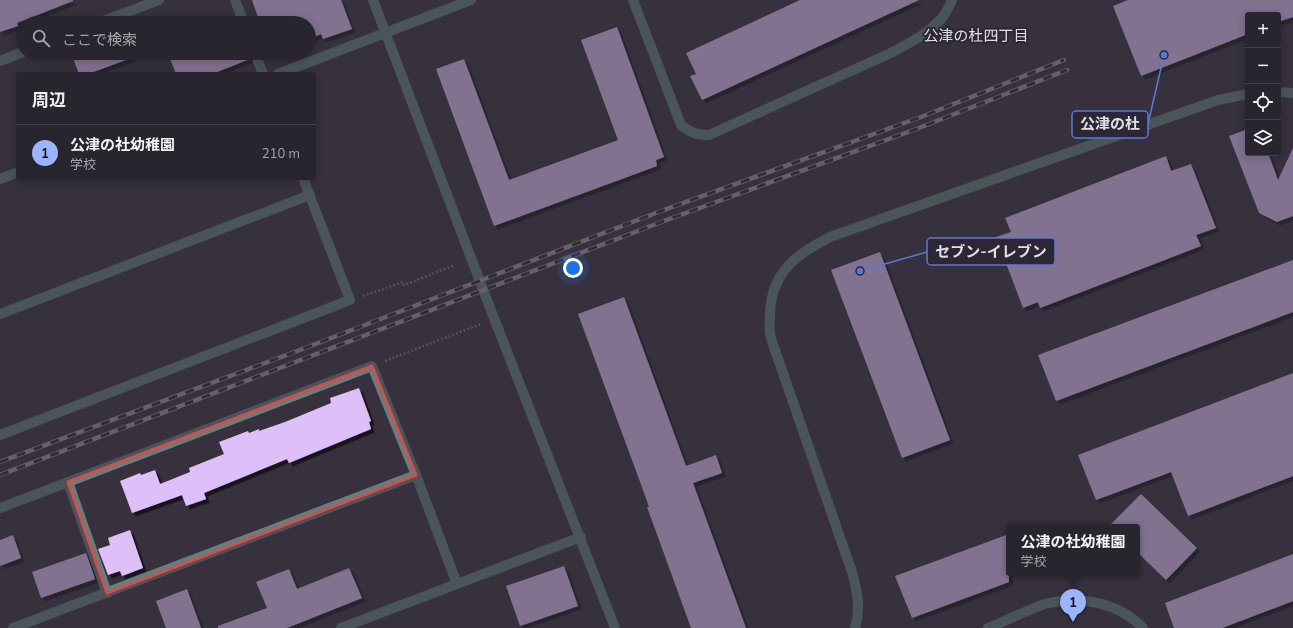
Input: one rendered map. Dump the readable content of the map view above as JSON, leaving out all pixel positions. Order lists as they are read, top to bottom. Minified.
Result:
{"districts":["公津の杜四丁目"],"places":["公津の杜","セブン-イレブン"],"page":{"map_buttons":["+","−"],"search":"ここで検索","heading":"周辺","list":[{"mark":"1","name":"公津の社幼稚園","note":"学校","value":"210 m"}],"popup":["公津の社幼稚園","学校"],"pins":"1"}}
